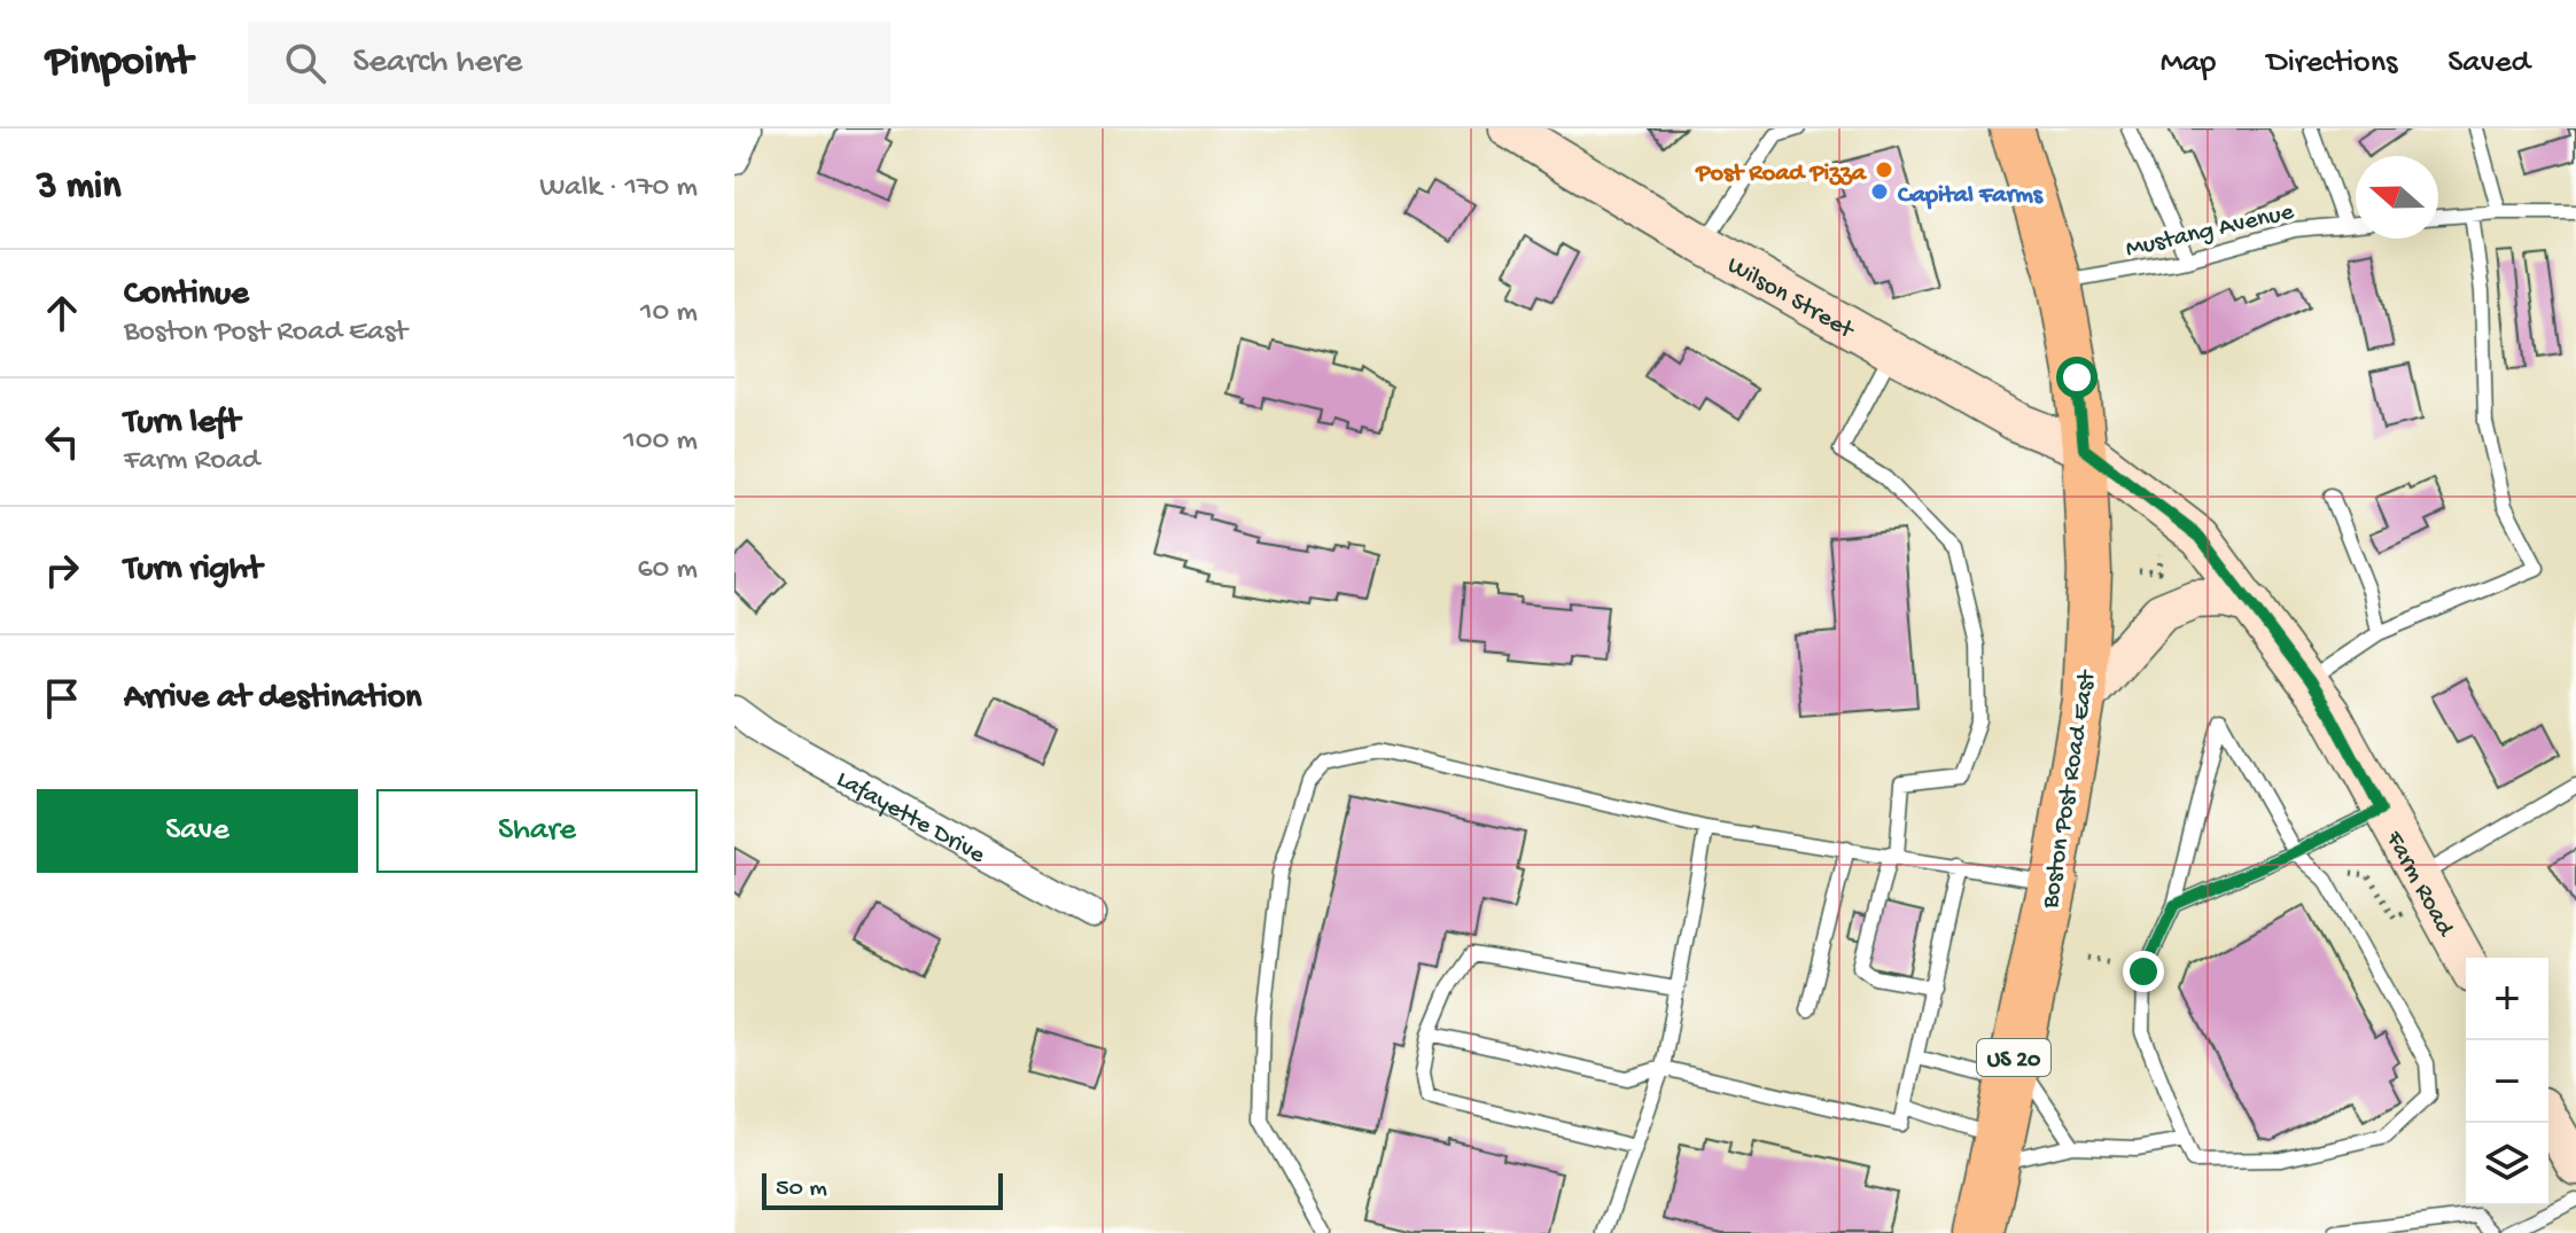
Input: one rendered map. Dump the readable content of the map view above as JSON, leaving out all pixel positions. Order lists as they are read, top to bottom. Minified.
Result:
{"streets":{"highway":["Boston Post Road East","US 20"],"street":["Wilson Street","Lafayette Drive","Farm Road"],"lane":["Mustang Avenue"]},"crossings":[["Mustang Avenue","Boston Post Road East"],["Wilson Street","Boston Post Road East"],["Wilson Street","Farm Road"],["Boston Post Road East","Farm Road"]],"places":["Post Road Pizza","Capital Farms"],"scale_bar":"50 m","north":"left","page":{"header":"Pinpoint","search":"Search here","nav":["Map","Directions","Saved"],"heading":["3 min","Walk · 170 m"],"list":[["Continue","Boston Post Road East","10 m"],["Turn left","Farm Road","100 m"],["Turn right","60 m"],"Arrive at destination"],"buttons":["Save","Share"],"map_buttons":["+","−"],"scale":"50 m"}}
